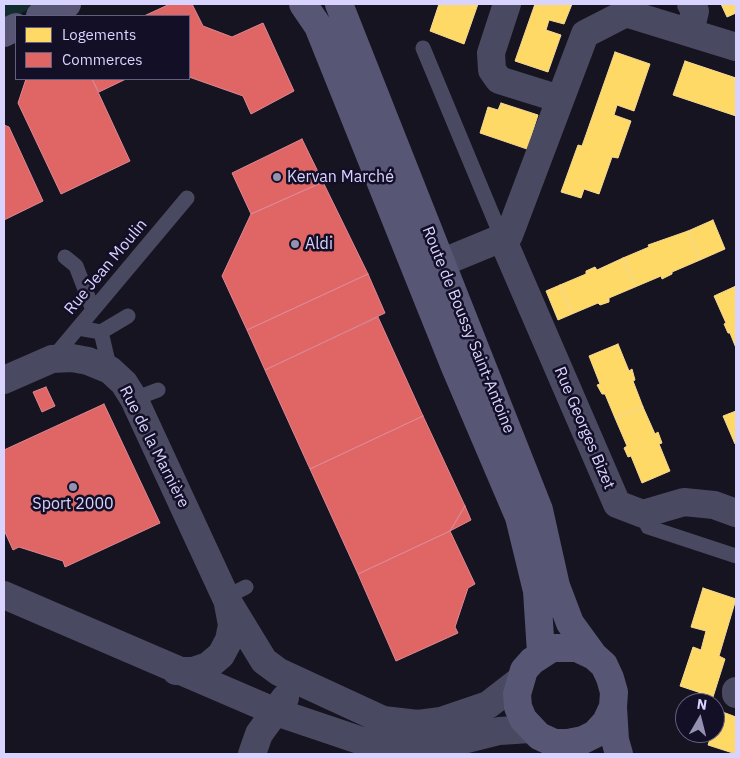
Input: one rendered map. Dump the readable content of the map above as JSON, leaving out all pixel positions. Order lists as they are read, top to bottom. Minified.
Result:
{"streets":{"main road":["Route de Boussy Saint-Antoine"],"street":["Rue Georges Bizet","Rue de la Marnière"],"lane":["Rue Jean Moulin"]},"crossings":[["Rue Jean Moulin","Rue de la Marnière"],["Route de Boussy Saint-Antoine","Rue de la Marnière"]],"places":["Kervan Marché","Aldi","Sport 2000"],"legend":["Logements","Commerces"],"north":"top"}
